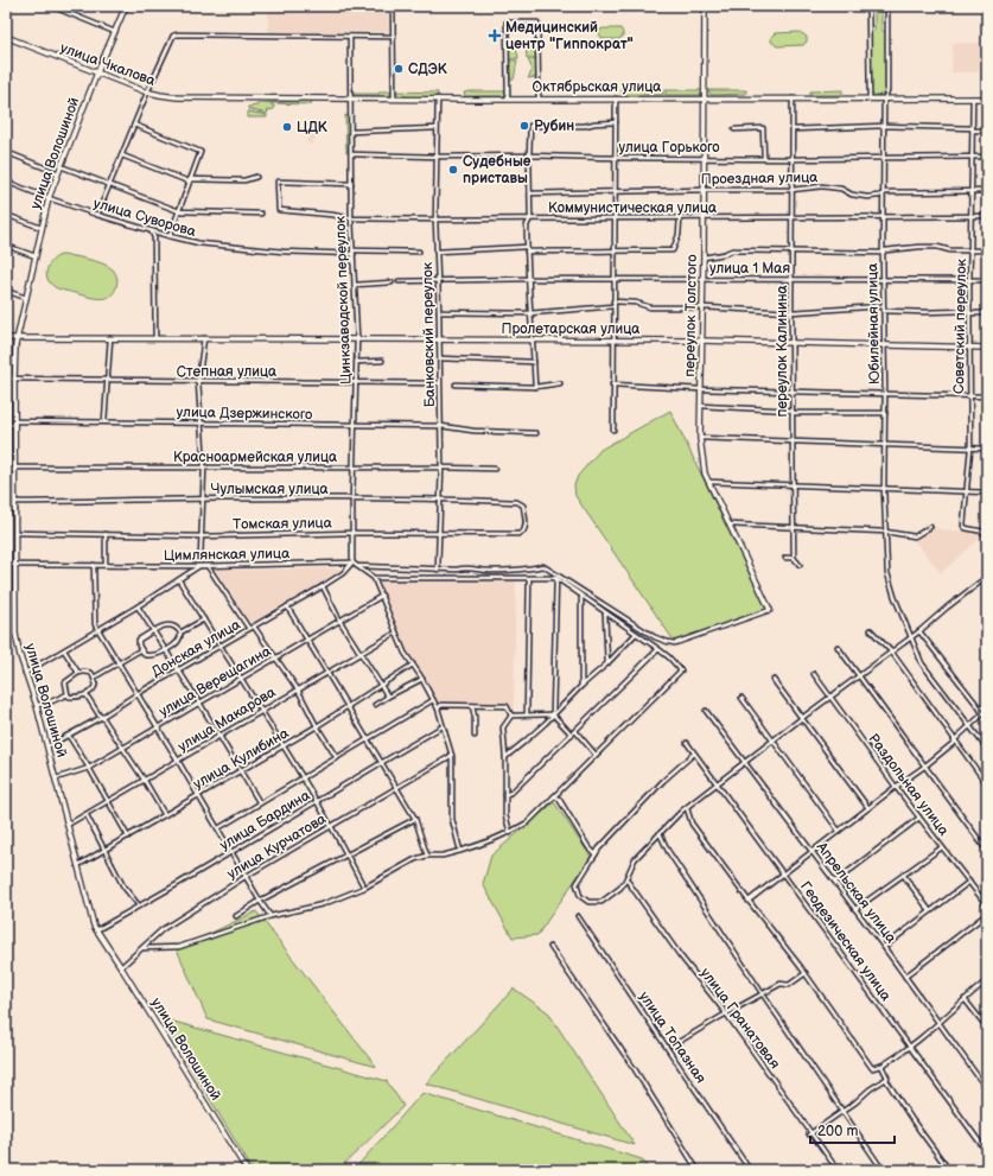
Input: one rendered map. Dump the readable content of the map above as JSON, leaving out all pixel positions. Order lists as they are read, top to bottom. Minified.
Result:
{"streets":{"street":["улица Чкалова","Октябрьская улица","улица Горького","улица Волошиной","Проездная улица","Коммунистическая улица","улица Суворова","улица 1 Мая","Цинкзаводской переулок","переулок Толстого","Юбилейная улица","Советский переулок","Пролетарская улица","Банковский переулок","переулок Калинина","Степная улица","улица Дзержинского","Красноармейская улица","Чулымская улица","Томская улица","Цимлянская улица","Донская улица","улица Верещагина","улица Макарова","улица Кулибина","Раздольная улица","улица Бардина","улица Курчатова","Апрельская улица","Геодезическая улица","улица Гранатовая","улица Топазная"]},"crossings":[["улица Чкалова","Октябрьская улица"],["улица Чкалова","улица Волошиной"],["Октябрьская улица","Цинкзаводской переулок"],["Октябрьская улица","переулок Толстого"],["Октябрьская улица","Юбилейная улица"],["Октябрьская улица","Советский переулок"],["Октябрьская улица","Банковский переулок"],["Октябрьская улица","переулок Калинина"],["улица Горького","Цинкзаводской переулок"],["улица Горького","переулок Толстого"],["улица Горького","Юбилейная улица"],["улица Горького","Советский переулок"],["улица Горького","Банковский переулок"],["улица Горького","переулок Калинина"],["улица Волошиной","улица Суворова"],["улица Волошиной","Пролетарская улица"],["улица Волошиной","Степная улица"],["улица Волошиной","улица Дзержинского"],["улица Волошиной","Красноармейская улица"],["улица Волошиной","Чулымская улица"],["улица Волошиной","Томская улица"],["улица Волошиной","Цимлянская улица"],["улица Волошиной","Донская улица"],["улица Волошиной","улица Верещагина"],["улица Волошиной","улица Макарова"],["улица Волошиной","улица Кулибина"],["улица Волошиной","улица Бардина"],["улица Волошиной","улица Курчатова"],["Проездная улица","переулок Толстого"],["Проездная улица","Юбилейная улица"],["Проездная улица","Советский переулок"],["Проездная улица","переулок Калинина"],["Коммунистическая улица","Цинкзаводской переулок"],["Коммунистическая улица","переулок Толстого"],["Коммунистическая улица","Юбилейная улица"],["Коммунистическая улица","Советский переулок"],["Коммунистическая улица","Банковский переулок"],["Коммунистическая улица","переулок Калинина"],["улица Суворова","Цинкзаводской переулок"],["улица 1 Мая","переулок Толстого"],["улица 1 Мая","Юбилейная улица"],["улица 1 Мая","Советский переулок"],["улица 1 Мая","Банковский переулок"],["улица 1 Мая","переулок Калинина"],["Цинкзаводской переулок","Пролетарская улица"],["Цинкзаводской переулок","Степная улица"],["Цинкзаводской переулок","улица Дзержинского"],["Цинкзаводской переулок","Красноармейская улица"],["Цинкзаводской переулок","Чулымская улица"],["Цинкзаводской переулок","Томская улица"],["Цинкзаводской переулок","Цимлянская улица"],["Цинкзаводской переулок","Донская улица"],["переулок Толстого","Пролетарская улица"],["Юбилейная улица","Пролетарская улица"],["Советский переулок","Пролетарская улица"],["Пролетарская улица","Банковский переулок"],["Пролетарская улица","переулок Калинина"],["Банковский переулок","Степная улица"],["Банковский переулок","улица Дзержинского"],["Банковский переулок","Красноармейская улица"],["Банковский переулок","Чулымская улица"],["Банковский переулок","Томская улица"],["Чулымская улица","Томская улица"],["Цимлянская улица","Донская улица"]],"places":{"health":["Медицинский центр \"Гиппократ\""],"other":["СДЭК","Рубин","ЦДК","Судебные приставы"]},"scale_bar":"200 m"}
